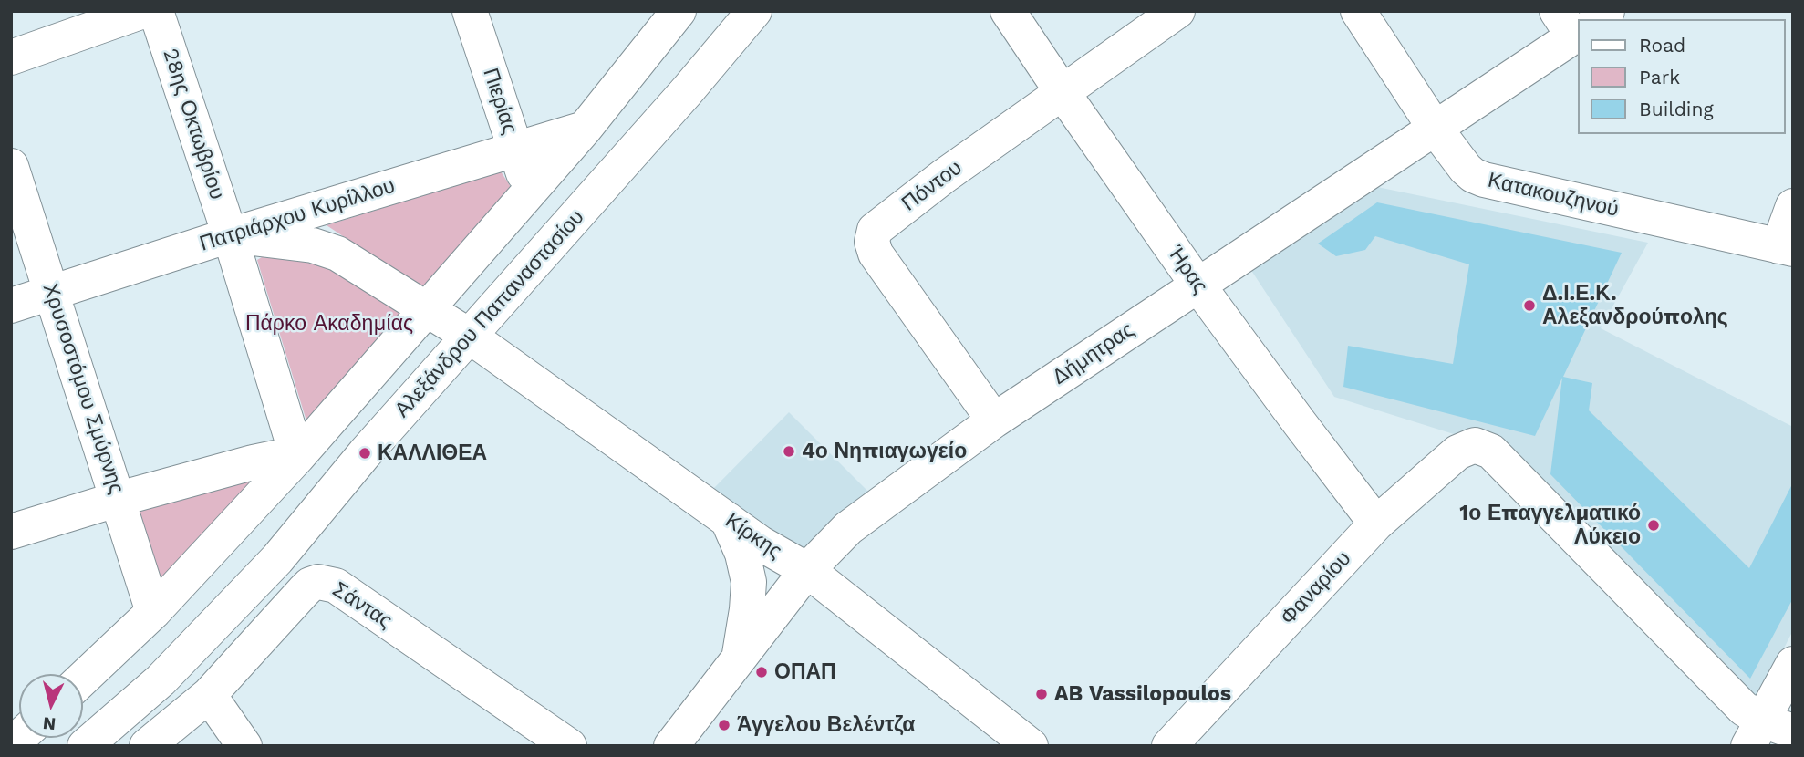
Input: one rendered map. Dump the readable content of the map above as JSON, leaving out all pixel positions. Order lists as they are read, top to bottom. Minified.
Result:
{"streets":{"street":["Πιερίας","28ης Οκτωβρίου","Πόντου","Κατακουζηνού","Πατριάρχου Κυρίλλου","Ήρας","Αλεξάνδρου Παπαναστασίου","Δήμητρας","Χρυσοστόμου Σμύρνης","Κίρκης","Φαναρίου","Σάντας"]},"crossings":[["Πιερίας","Πατριάρχου Κυρίλλου"],["28ης Οκτωβρίου","Πατριάρχου Κυρίλλου"],["28ης Οκτωβρίου","Κίρκης"],["Πόντου","Ήρας"],["Πόντου","Δήμητρας"],["Κατακουζηνού","Δήμητρας"],["Πατριάρχου Κυρίλλου","Χρυσοστόμου Σμύρνης"],["Πατριάρχου Κυρίλλου","Κίρκης"],["Ήρας","Δήμητρας"],["Ήρας","Φαναρίου"],["Αλεξάνδρου Παπαναστασίου","Κίρκης"],["Δήμητρας","Κίρκης"]],"parks":["Πάρκο Ακαδημίας"],"places":["Δ.Ι.Ε.Κ. Αλεξανδρούπολης","4ο Νηπιαγωγείο","ΚΑΛΛΙΘΕΑ","1ο Επαγγελματικό Λύκειο","ΟΠΑΠ","AB Vassilopoulos","Άγγελου Βελέντζα"],"legend":["Road","Park","Building"],"north":"bottom"}
